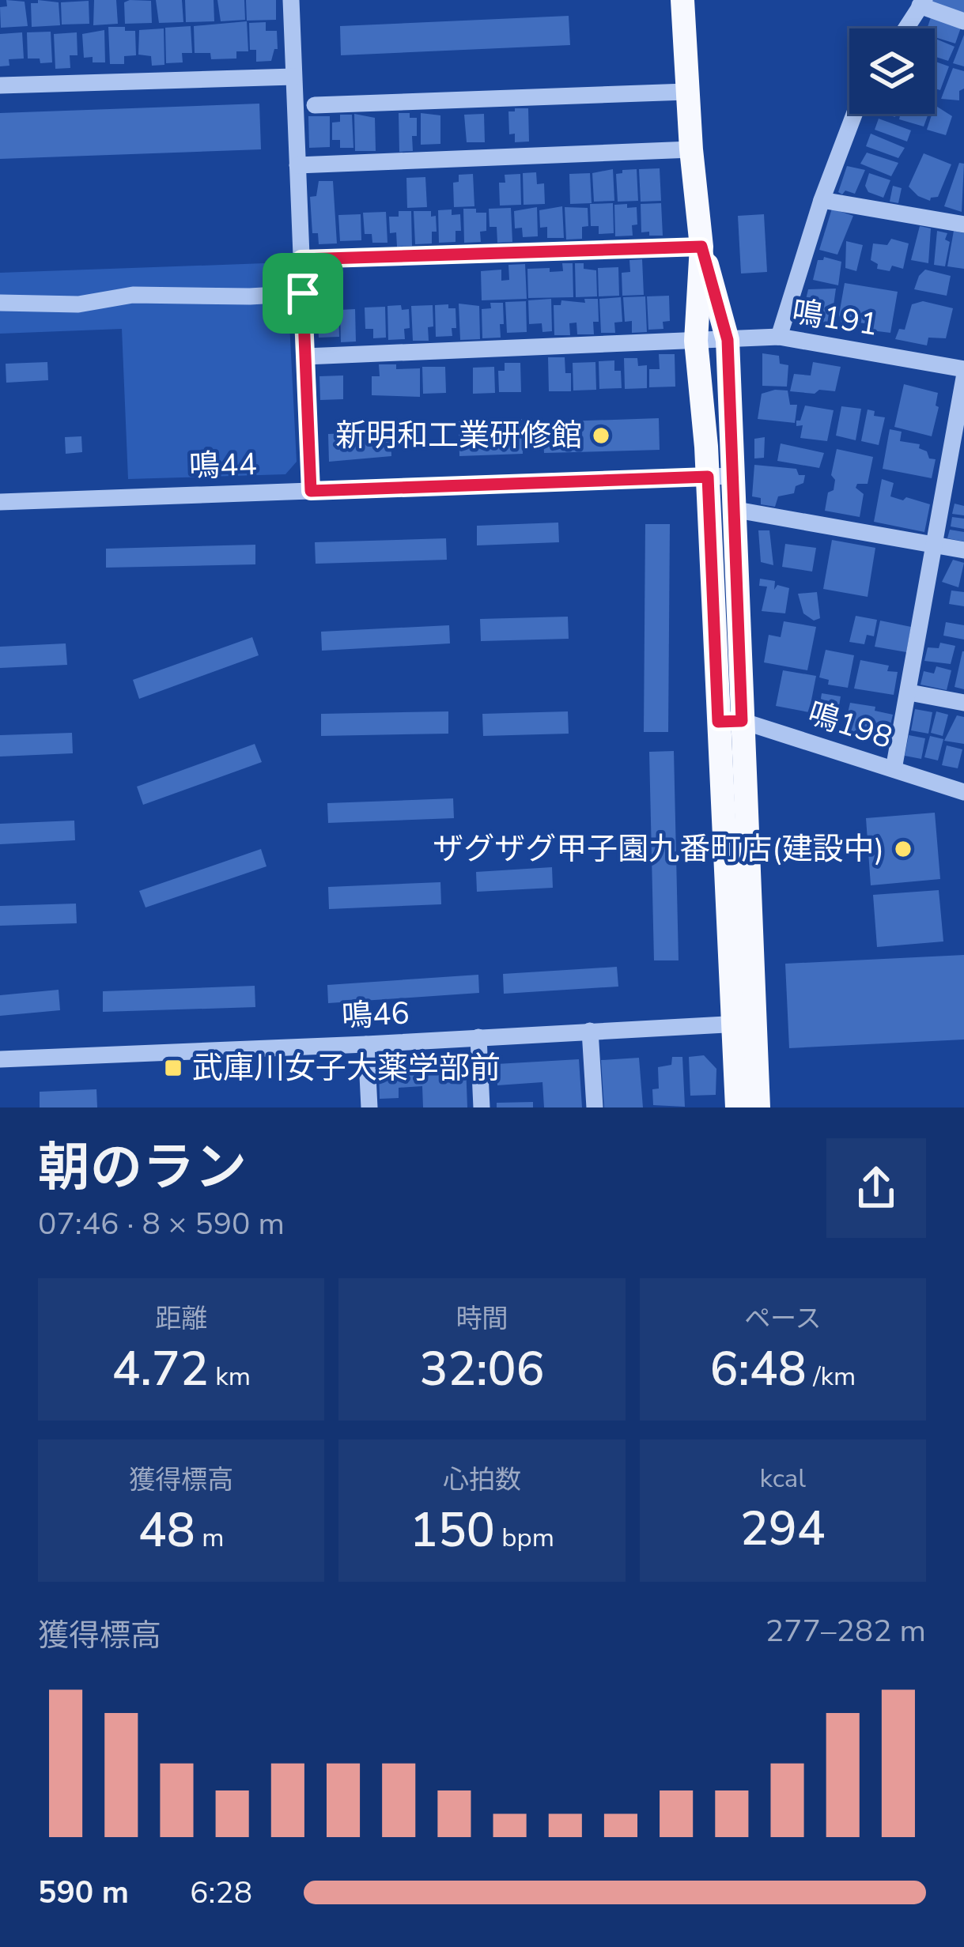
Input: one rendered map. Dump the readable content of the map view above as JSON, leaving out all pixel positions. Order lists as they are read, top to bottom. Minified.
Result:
{"streets":{"street":["鳴191","鳴44","鳴198","鳴46"]},"places":{"other":["新明和工業研修館","ザグザグ甲子園九番町店(建設中)"],"transit":["武庫川女子大薬学部前"]},"page":{"heading":["朝のラン","07:46 · 8 × 590 m"],"stats":[["距離","4.72 km"],["時間","32:06"],["ペース","6:48 /km"],["獲得標高","48 m"],["心拍数","150 bpm"],["kcal","294"]],"chart":["獲得標高","277–282 m"],"list":[{"name":"590 m","note":"6:28"}]}}
